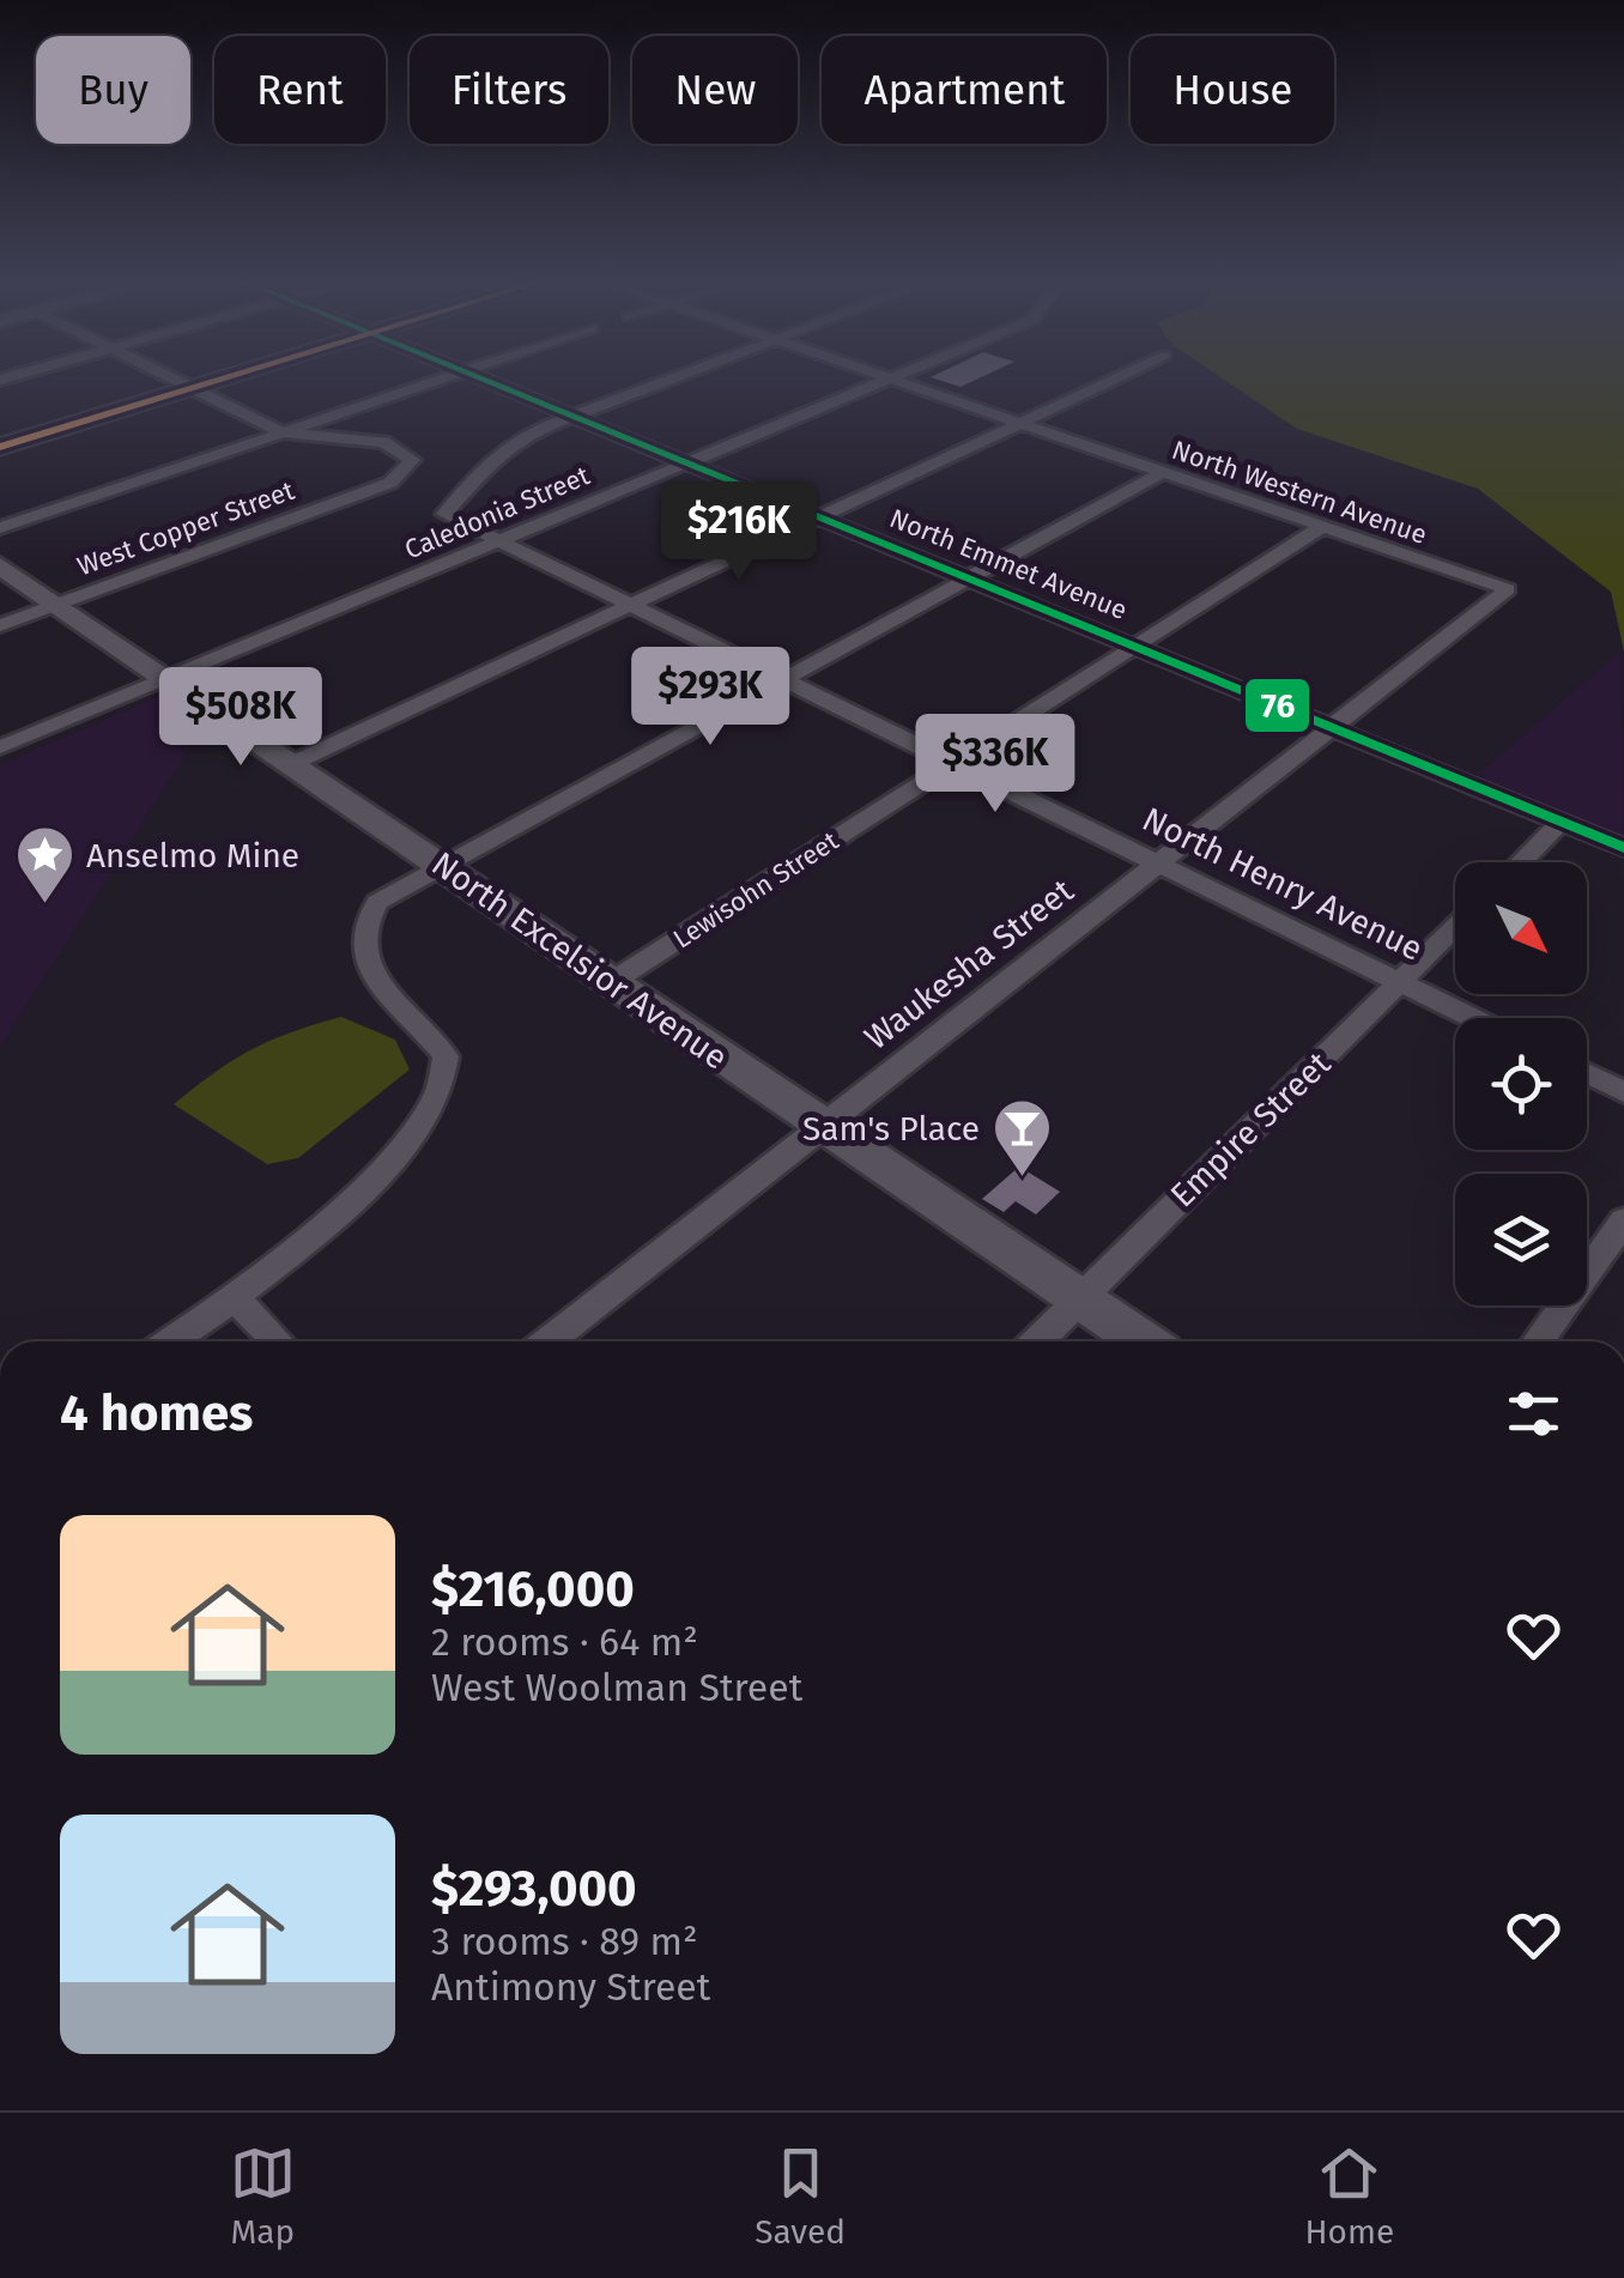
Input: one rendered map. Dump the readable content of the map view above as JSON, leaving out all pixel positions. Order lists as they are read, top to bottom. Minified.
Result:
{"streets":{"street":["North Western Avenue","Caledonia Street","West Copper Street","North Emmet Avenue","North Henry Avenue","Lewisohn Street","North Excelsior Avenue","Waukesha Street","Empire Street"]},"crossings":[["North Western Avenue","Caledonia Street"],["North Western Avenue","Lewisohn Street"],["North Western Avenue","Waukesha Street"],["Caledonia Street","North Emmet Avenue"],["Caledonia Street","North Henry Avenue"],["Caledonia Street","North Excelsior Avenue"],["West Copper Street","North Excelsior Avenue"],["North Emmet Avenue","Lewisohn Street"],["North Emmet Avenue","Waukesha Street"],["North Henry Avenue","Lewisohn Street"],["North Henry Avenue","Waukesha Street"],["North Henry Avenue","Empire Street"],["Lewisohn Street","North Excelsior Avenue"],["North Excelsior Avenue","Waukesha Street"],["North Excelsior Avenue","Empire Street"]],"places":{"place":["Anselmo Mine"],"bar":["Sam's Place"]},"lines":["transit line 76"],"north":"bottom right","page":{"chip":["Buy","Rent","Filters","New","Apartment","House"],"price":["$216K","$293K","$508K","$336K"],"heading":"4 homes","list":[{"name":"$216,000","note":"2 rooms · 64 m² · West Woolman Street"},{"name":"$293,000","note":"3 rooms · 89 m² · Antimony Street"}],"tabs":["Map","Saved","Home"]}}
